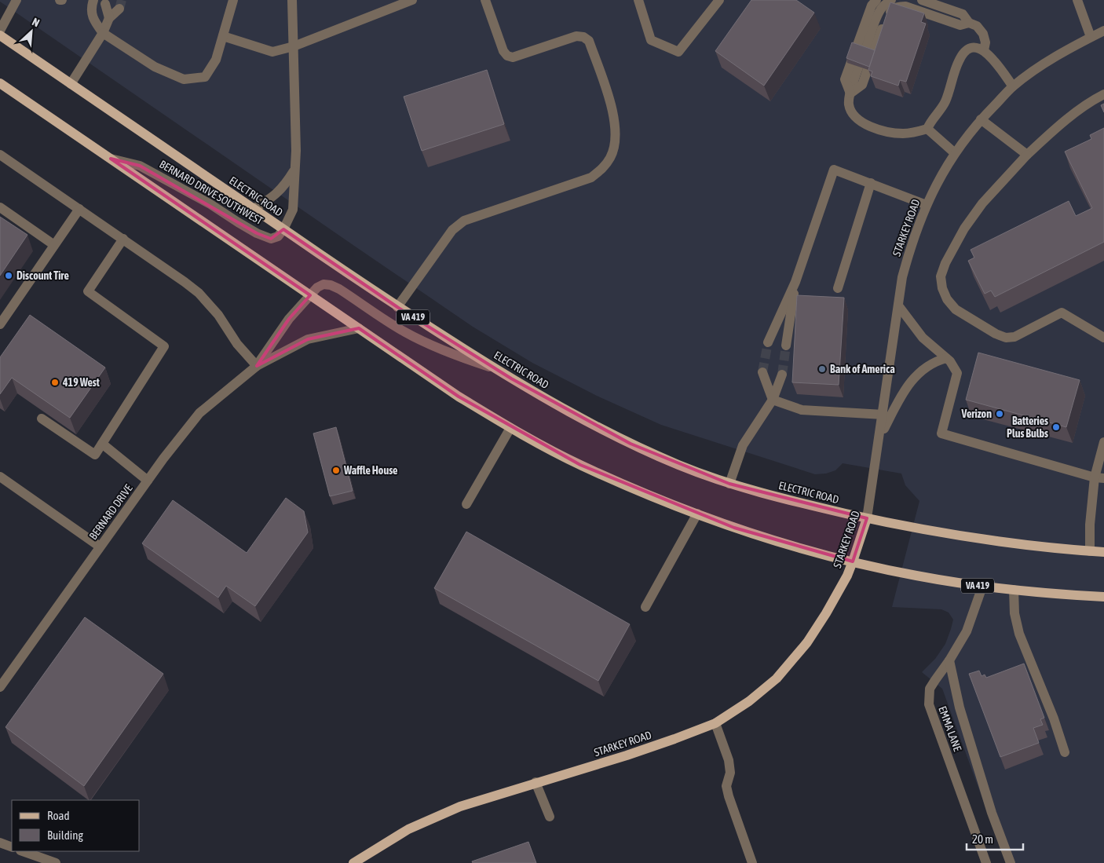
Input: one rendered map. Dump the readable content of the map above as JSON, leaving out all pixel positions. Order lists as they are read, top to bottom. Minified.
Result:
{"streets":{"main road":["ELECTRIC ROAD","STARKEY ROAD","VA 419"],"street":["BERNARD DRIVE SOUTHWEST","BERNARD DRIVE","EMMA LANE"]},"crossings":[["BERNARD DRIVE SOUTHWEST","ELECTRIC ROAD"],["BERNARD DRIVE SOUTHWEST","VA 419"],["ELECTRIC ROAD","STARKEY ROAD"],["ELECTRIC ROAD","BERNARD DRIVE"],["STARKEY ROAD","VA 419"],["VA 419","BERNARD DRIVE"],["VA 419","EMMA LANE"]],"places":["Discount Tire","Bank of America","419 West","Verizon","Batteries Plus Bulbs","Waffle House"],"legend":["Road","Building"],"scale_bar":"20 m","north":"top right"}
